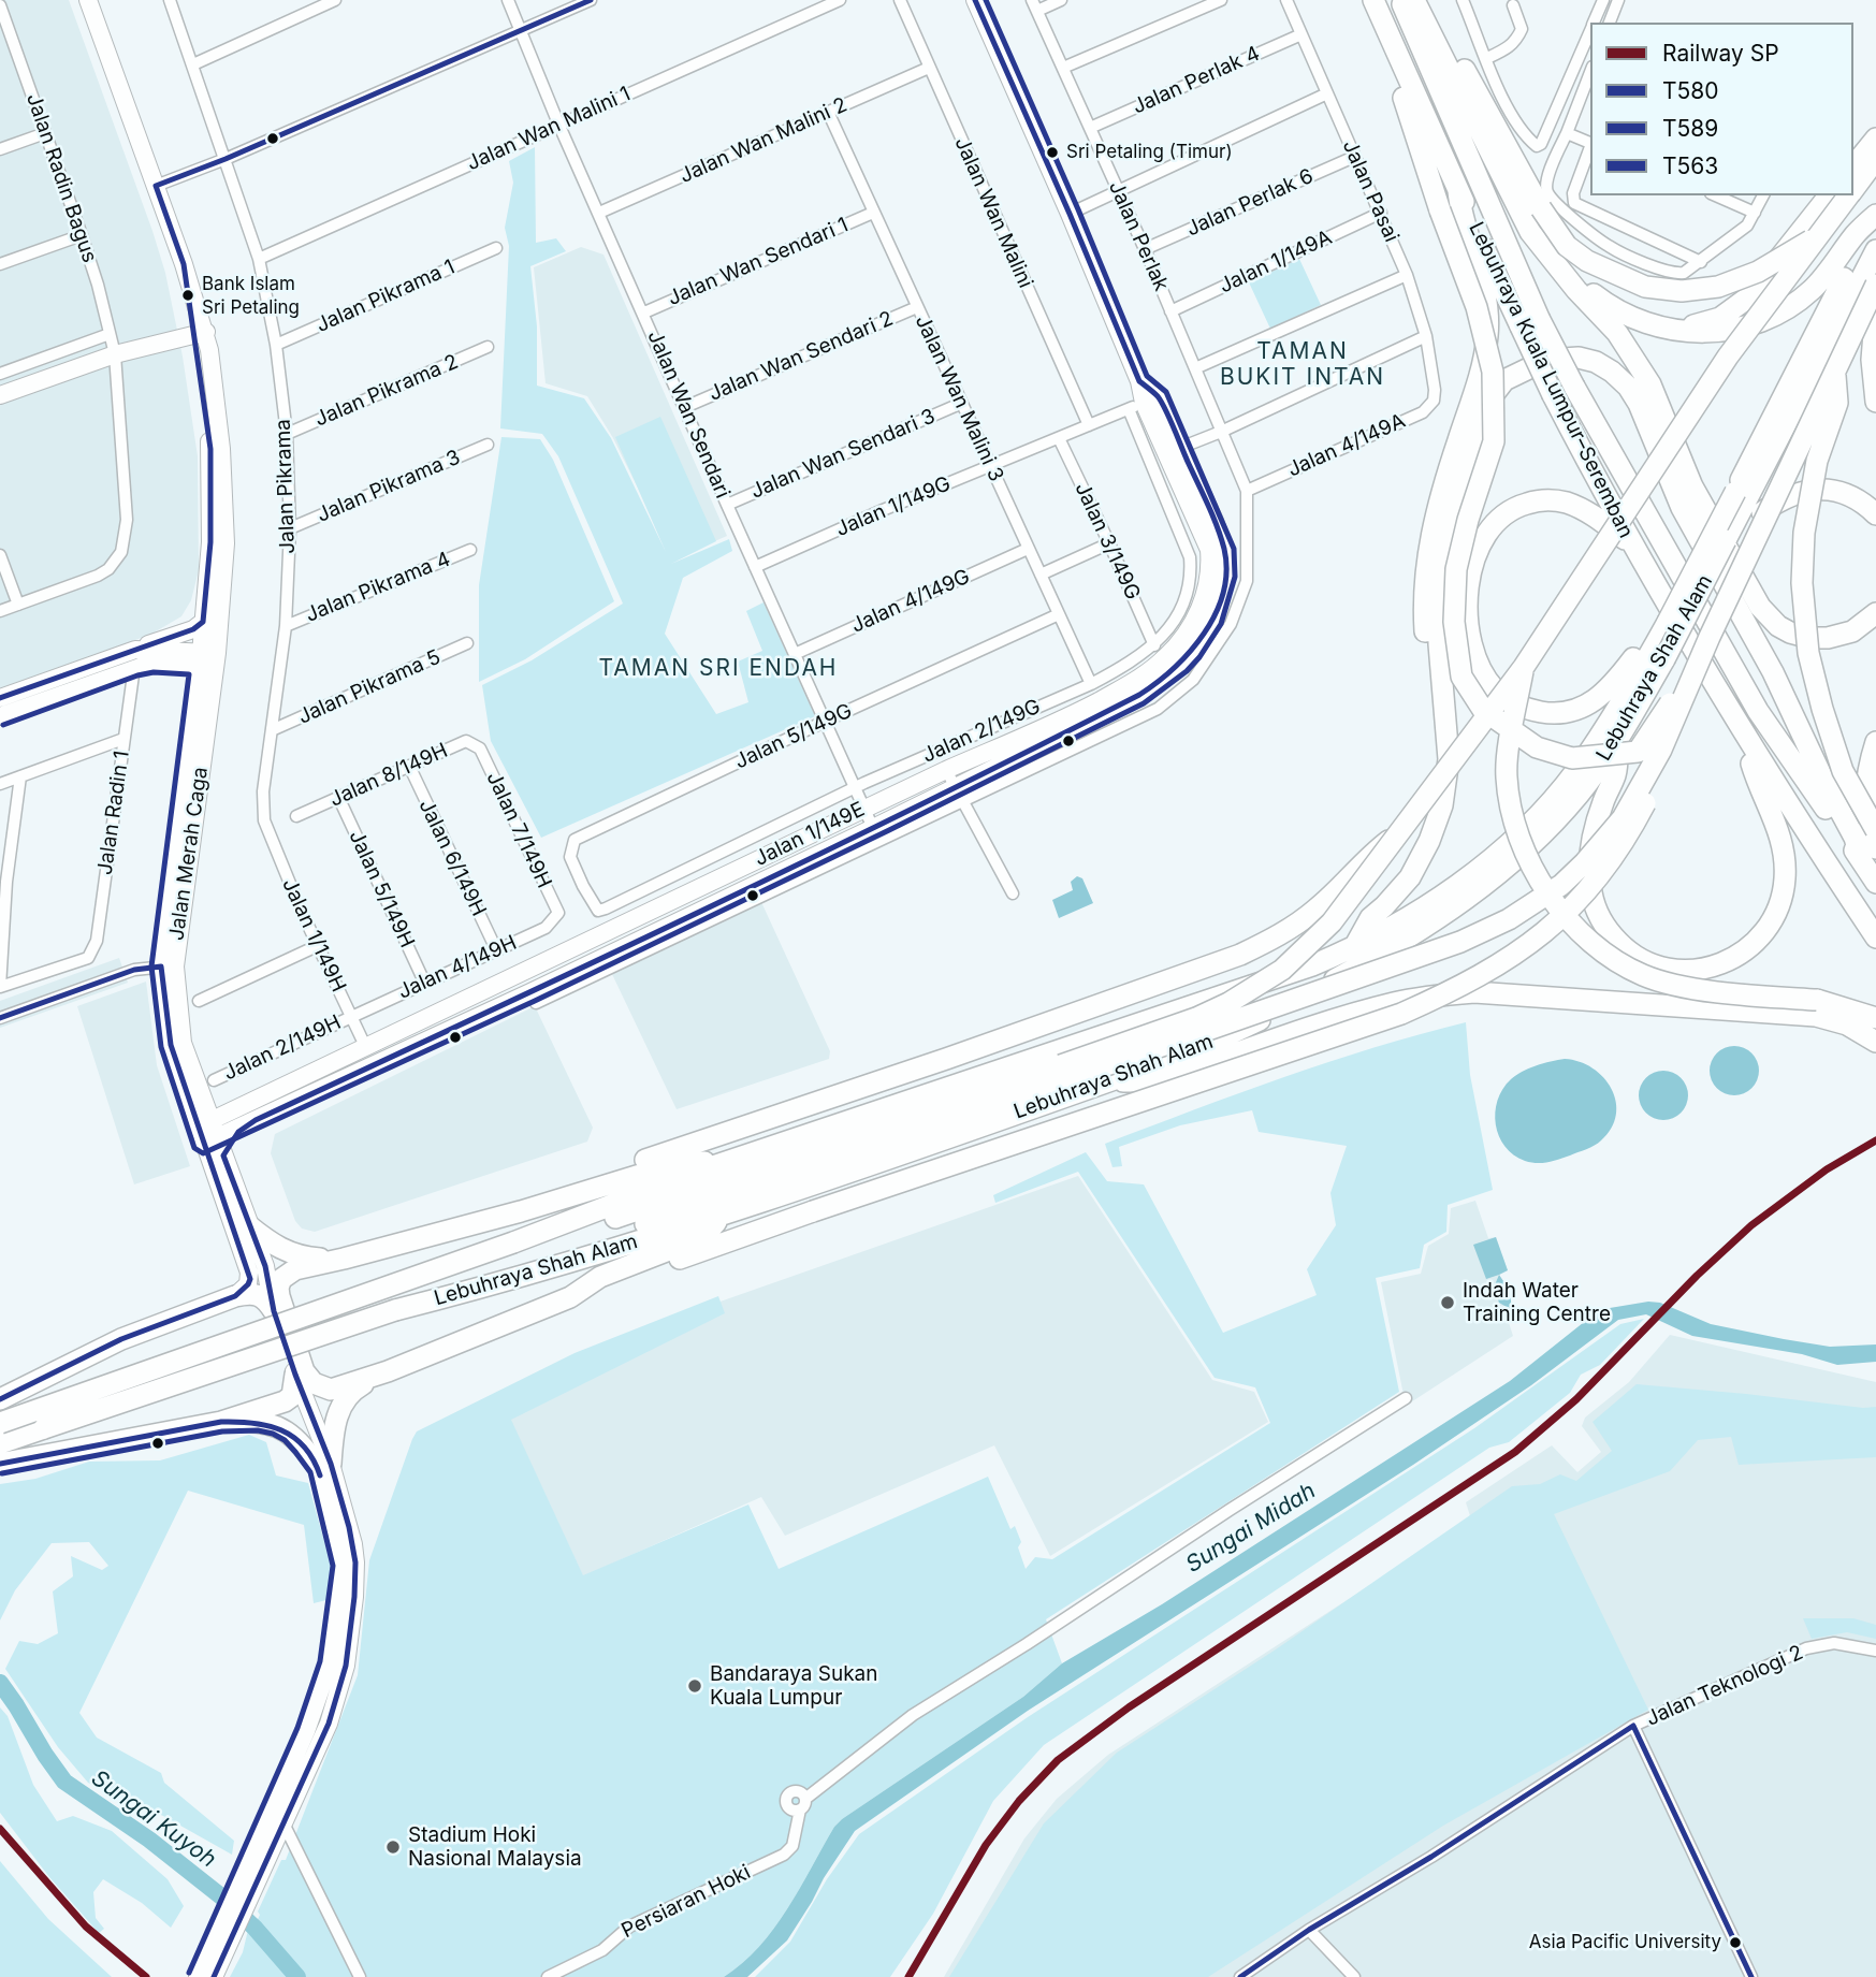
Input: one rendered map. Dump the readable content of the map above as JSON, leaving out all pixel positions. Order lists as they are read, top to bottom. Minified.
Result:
{"streets":{"highway":["Lebuhraya Kuala Lumpur–Seremban","Lebuhraya Shah Alam"],"street":["Jalan Perlak 4","Jalan Wan Malini 1","Jalan Wan Malini 2","Jalan Radin Bagus","Jalan Pasai","Jalan Perlak 6","Jalan Wan Malini","Jalan Perlak","Jalan Wan Sendari 1","Jalan 1/149A","Jalan Pikrama 1","Jalan Wan Sendari 2","Jalan Pikrama 2","Jalan Wan Malini 3","Jalan Wan Sendari","Jalan 4/149A","Jalan Wan Sendari 3","Jalan Pikrama","Jalan Pikrama 3","Jalan 1/149G","Jalan 3/149G","Jalan Pikrama 4","Jalan 4/149G","Jalan Pikrama 5","Jalan 2/149G","Jalan 5/149G","Jalan 8/149H","Jalan Radin 1","Jalan 7/149H","Jalan 1/149E","Jalan Merah Caga","Jalan 6/149H","Jalan 5/149H","Jalan 1/149H","Jalan 4/149H","Jalan 2/149H","Jalan Teknologi 2","Persiaran Hoki"]},"crossings":[["Jalan Perlak 4","Jalan Pasai"],["Jalan Perlak 4","Jalan Perlak"],["Jalan Wan Malini 1","Jalan Wan Sendari"],["Jalan Wan Malini 1","Jalan Pikrama"],["Jalan Wan Malini 2","Jalan Wan Malini"],["Jalan Wan Malini 2","Jalan Wan Malini 3"],["Jalan Wan Malini 2","Jalan Wan Sendari"],["Jalan Pasai","Jalan Perlak 6"],["Jalan Pasai","Jalan 1/149A"],["Jalan Pasai","Jalan 4/149A"],["Jalan Perlak 6","Jalan Perlak"],["Jalan Wan Malini","Jalan 1/149G"],["Jalan Perlak","Jalan 1/149A"],["Jalan Perlak","Jalan 4/149A"],["Jalan Wan Sendari 1","Jalan Wan Malini 3"],["Jalan Wan Sendari 1","Jalan Wan Sendari"],["Jalan Pikrama 1","Jalan Pikrama"],["Jalan Wan Sendari 2","Jalan Wan Malini 3"],["Jalan Wan Sendari 2","Jalan Wan Sendari"],["Jalan Pikrama 2","Jalan Pikrama"],["Jalan Wan Malini 3","Jalan Wan Sendari 3"],["Jalan Wan Malini 3","Jalan 1/149G"],["Jalan Wan Malini 3","Jalan 4/149G"],["Jalan Wan Malini 3","Jalan 2/149G"],["Jalan Wan Malini 3","Jalan 5/149G"],["Jalan Wan Sendari","Jalan Wan Sendari 3"],["Jalan Wan Sendari","Jalan 1/149G"],["Jalan Wan Sendari","Jalan 4/149G"],["Jalan Wan Sendari","Jalan 2/149G"],["Jalan Wan Sendari","Jalan 5/149G"],["Jalan Wan Sendari","Jalan 1/149E"],["Jalan Pikrama","Jalan Pikrama 3"],["Jalan Pikrama","Jalan Pikrama 4"],["Jalan Pikrama","Jalan Pikrama 5"],["Jalan Pikrama","Jalan 1/149H"],["Jalan 1/149G","Jalan 3/149G"],["Jalan 1/149G","Jalan 2/149G"],["Jalan 1/149G","Jalan 1/149E"],["Jalan 3/149G","Jalan 2/149G"],["Jalan 2/149G","Jalan 5/149G"],["Jalan 2/149G","Jalan 1/149E"],["Jalan 8/149H","Jalan 7/149H"],["Jalan 8/149H","Jalan 6/149H"],["Jalan 8/149H","Jalan 5/149H"],["Jalan 7/149H","Jalan 4/149H"],["Jalan 1/149E","Jalan Merah Caga"],["Jalan 1/149E","Jalan 1/149H"],["Jalan 6/149H","Jalan 4/149H"],["Jalan 5/149H","Jalan 4/149H"],["Jalan 1/149H","Jalan 4/149H"],["Jalan 1/149H","Jalan 2/149H"],["Jalan 4/149H","Jalan 2/149H"]],"districts":["TAMAN BUKIT INTAN","TAMAN SRI ENDAH"],"water":["Sungai Midah","Sungai Kuyoh"],"places":["Sri Petaling (Timur)","Bank Islam Sri Petaling","Indah Water Training Centre","Bandaraya Sukan Kuala Lumpur","Stadium Hoki Nasional Malaysia","Asia Pacific University"],"lines":["transit line T580","transit line T589","rail line SP","transit line T563"],"legend":["Railway SP","T580","T589","T563"]}
